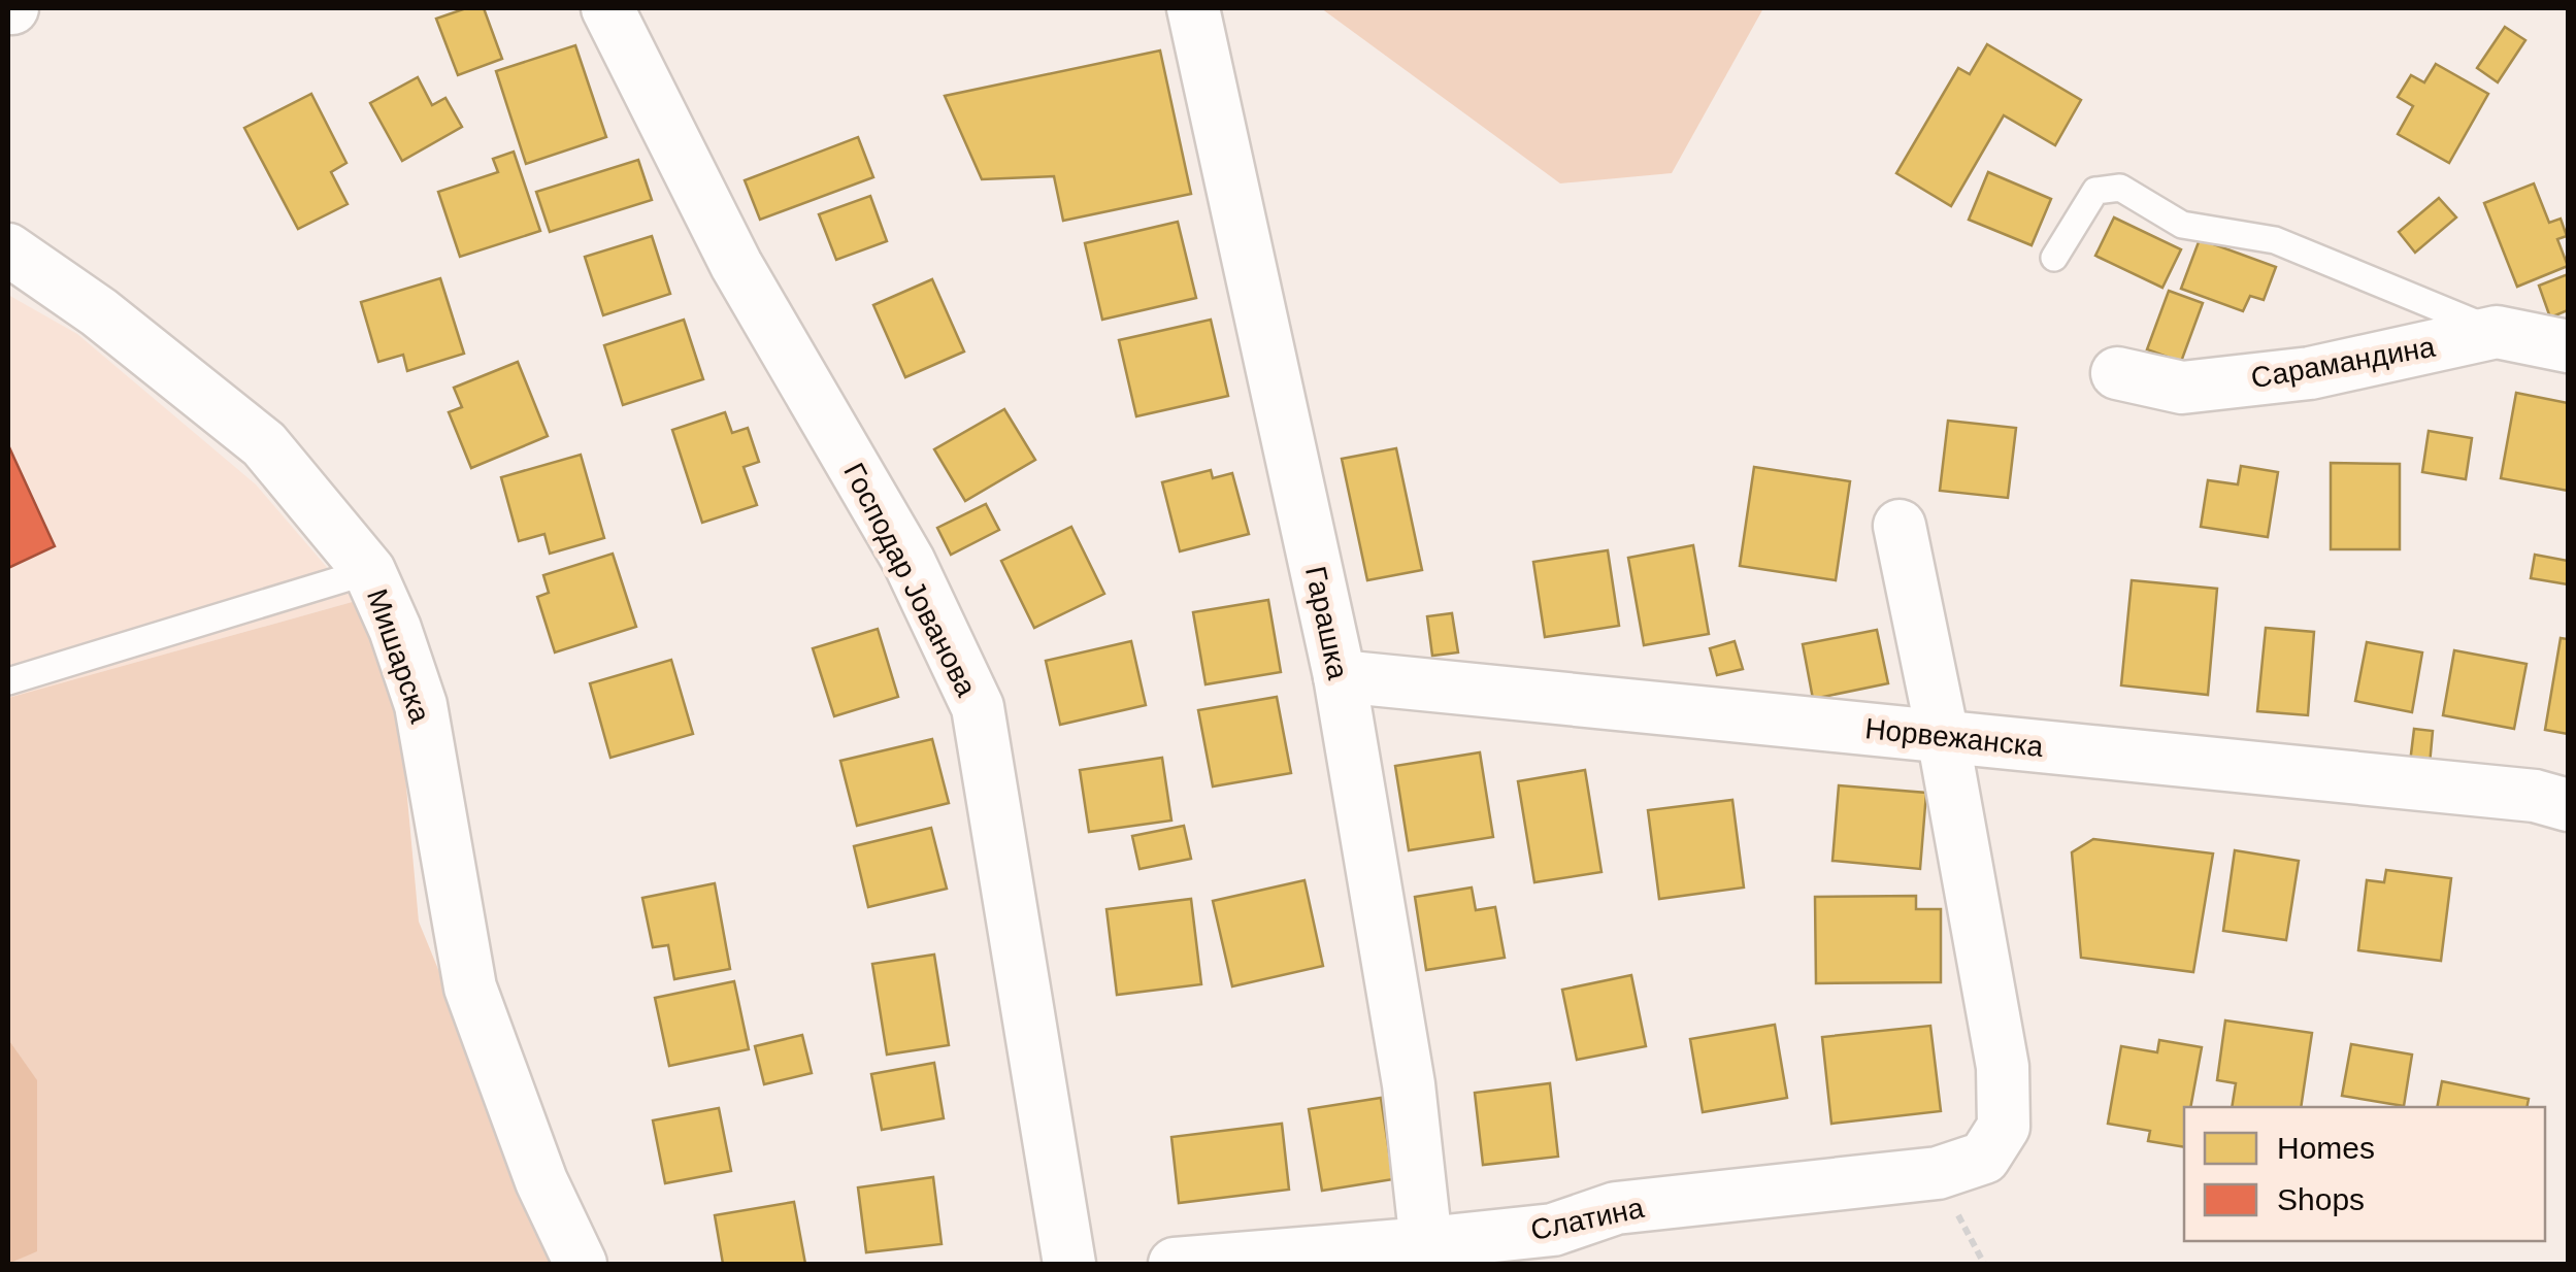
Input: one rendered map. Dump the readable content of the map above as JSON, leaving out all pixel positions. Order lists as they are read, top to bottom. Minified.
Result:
{"streets":{"street":["Сарамандина","Господар Јованова","Гарашка","Мишарска","Норвежанска","Слатина"]},"crossings":[["Гарашка","Норвежанска"],["Гарашка","Слатина"],["Норвежанска","Слатина"]],"legend":["Homes","Shops"]}
